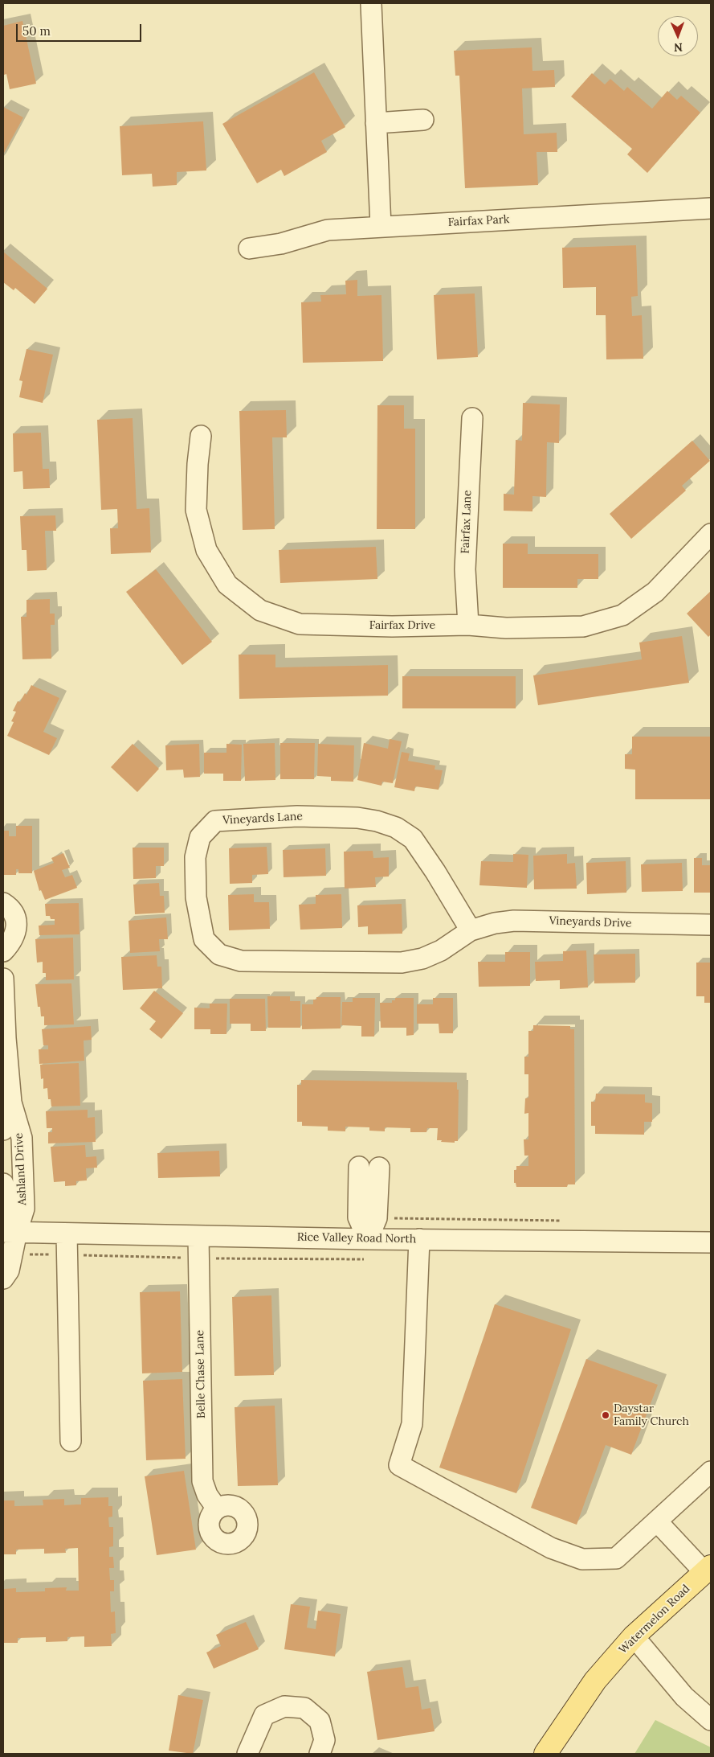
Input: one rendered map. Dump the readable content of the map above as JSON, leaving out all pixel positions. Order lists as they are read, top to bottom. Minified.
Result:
{"streets":{"main road":["Watermelon Road"],"street":["Fairfax Park","Fairfax Lane","Fairfax Drive","Vineyards Lane","Vineyards Drive","Ashland Drive","Rice Valley Road North","Belle Chase Lane"]},"crossings":[["Fairfax Lane","Fairfax Drive"],["Vineyards Lane","Vineyards Drive"],["Ashland Drive","Rice Valley Road North"],["Rice Valley Road North","Belle Chase Lane"]],"places":["Daystar Family Church"],"scale_bar":"50 m","north":"bottom"}
